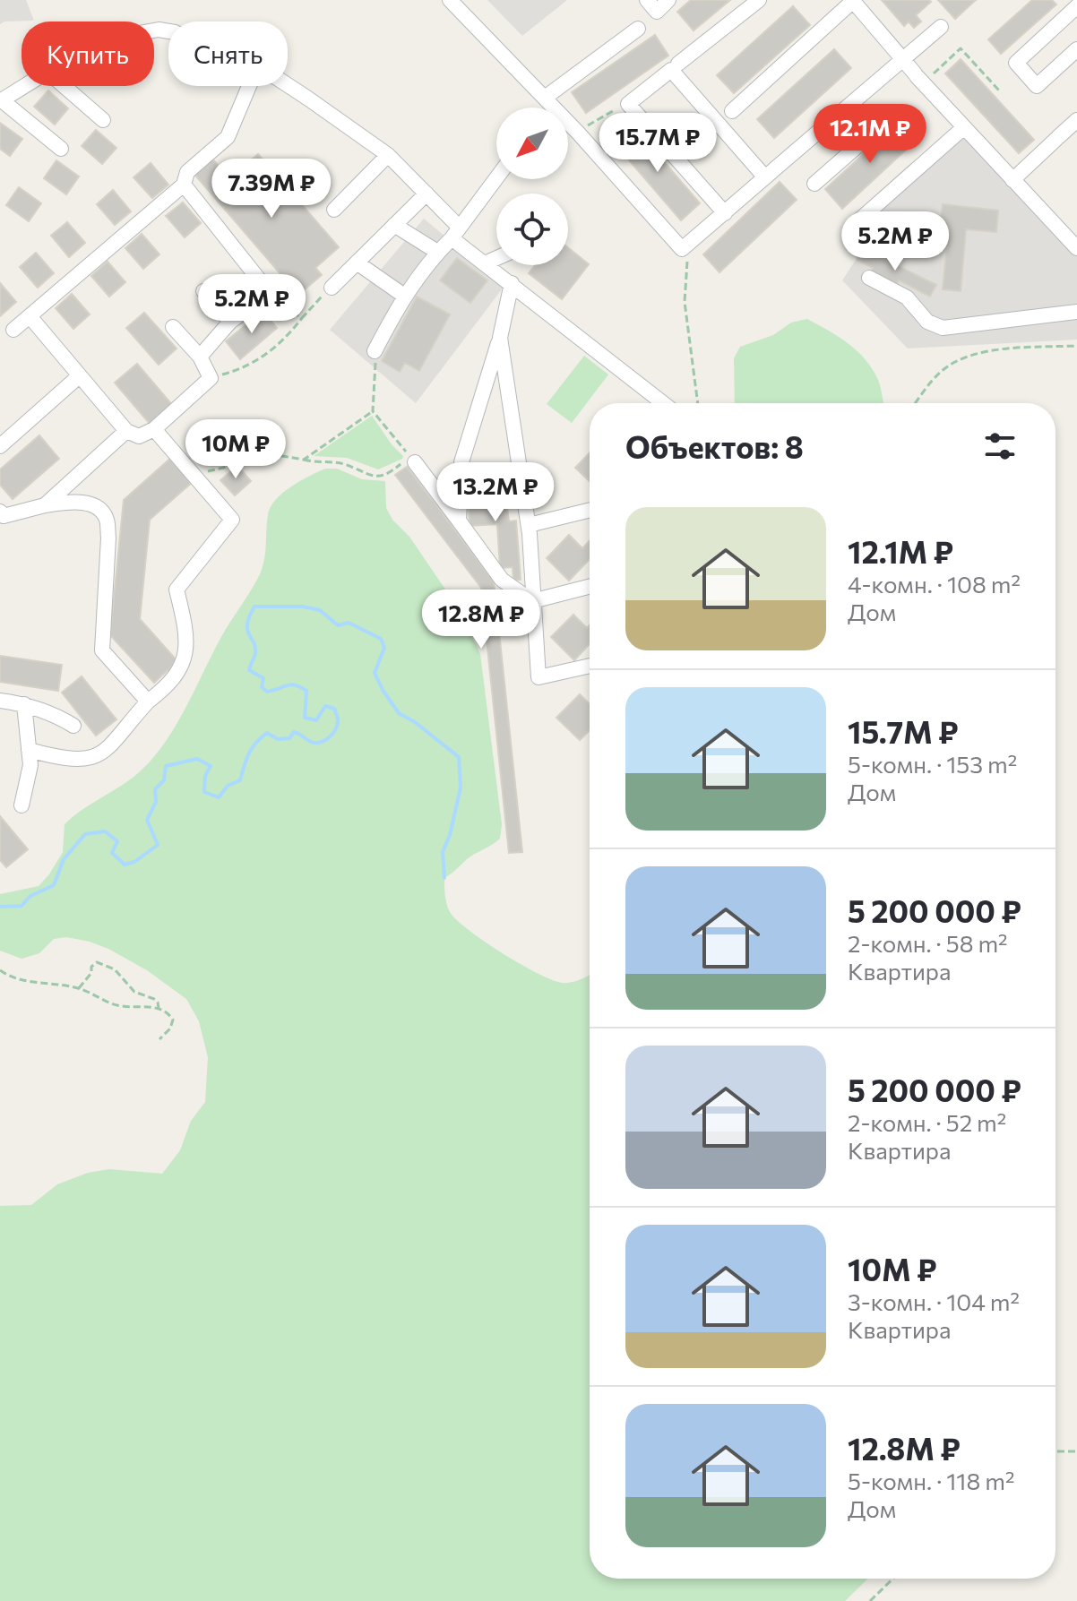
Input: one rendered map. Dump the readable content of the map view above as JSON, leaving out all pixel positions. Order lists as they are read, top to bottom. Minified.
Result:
{"north":"bottom left","page":{"chip":["Купить","Снять"],"price":["12.1M ₽","15.7M ₽","7.39M ₽","5.2M ₽","5.2M ₽","10M ₽","13.2M ₽","12.8M ₽"],"heading":"Объектов: 8","list":[{"name":"12.1M ₽","note":"4-комн. · 108 m² · Дом"},{"name":"15.7M ₽","note":"5-комн. · 153 m² · Дом"},{"name":"5 200 000 ₽","note":"2-комн. · 58 m² · Квартира"},{"name":"5 200 000 ₽","note":"2-комн. · 52 m² · Квартира"},{"name":"10M ₽","note":"3-комн. · 104 m² · Квартира"},{"name":"12.8M ₽","note":"5-комн. · 118 m² · Дом"}]}}
